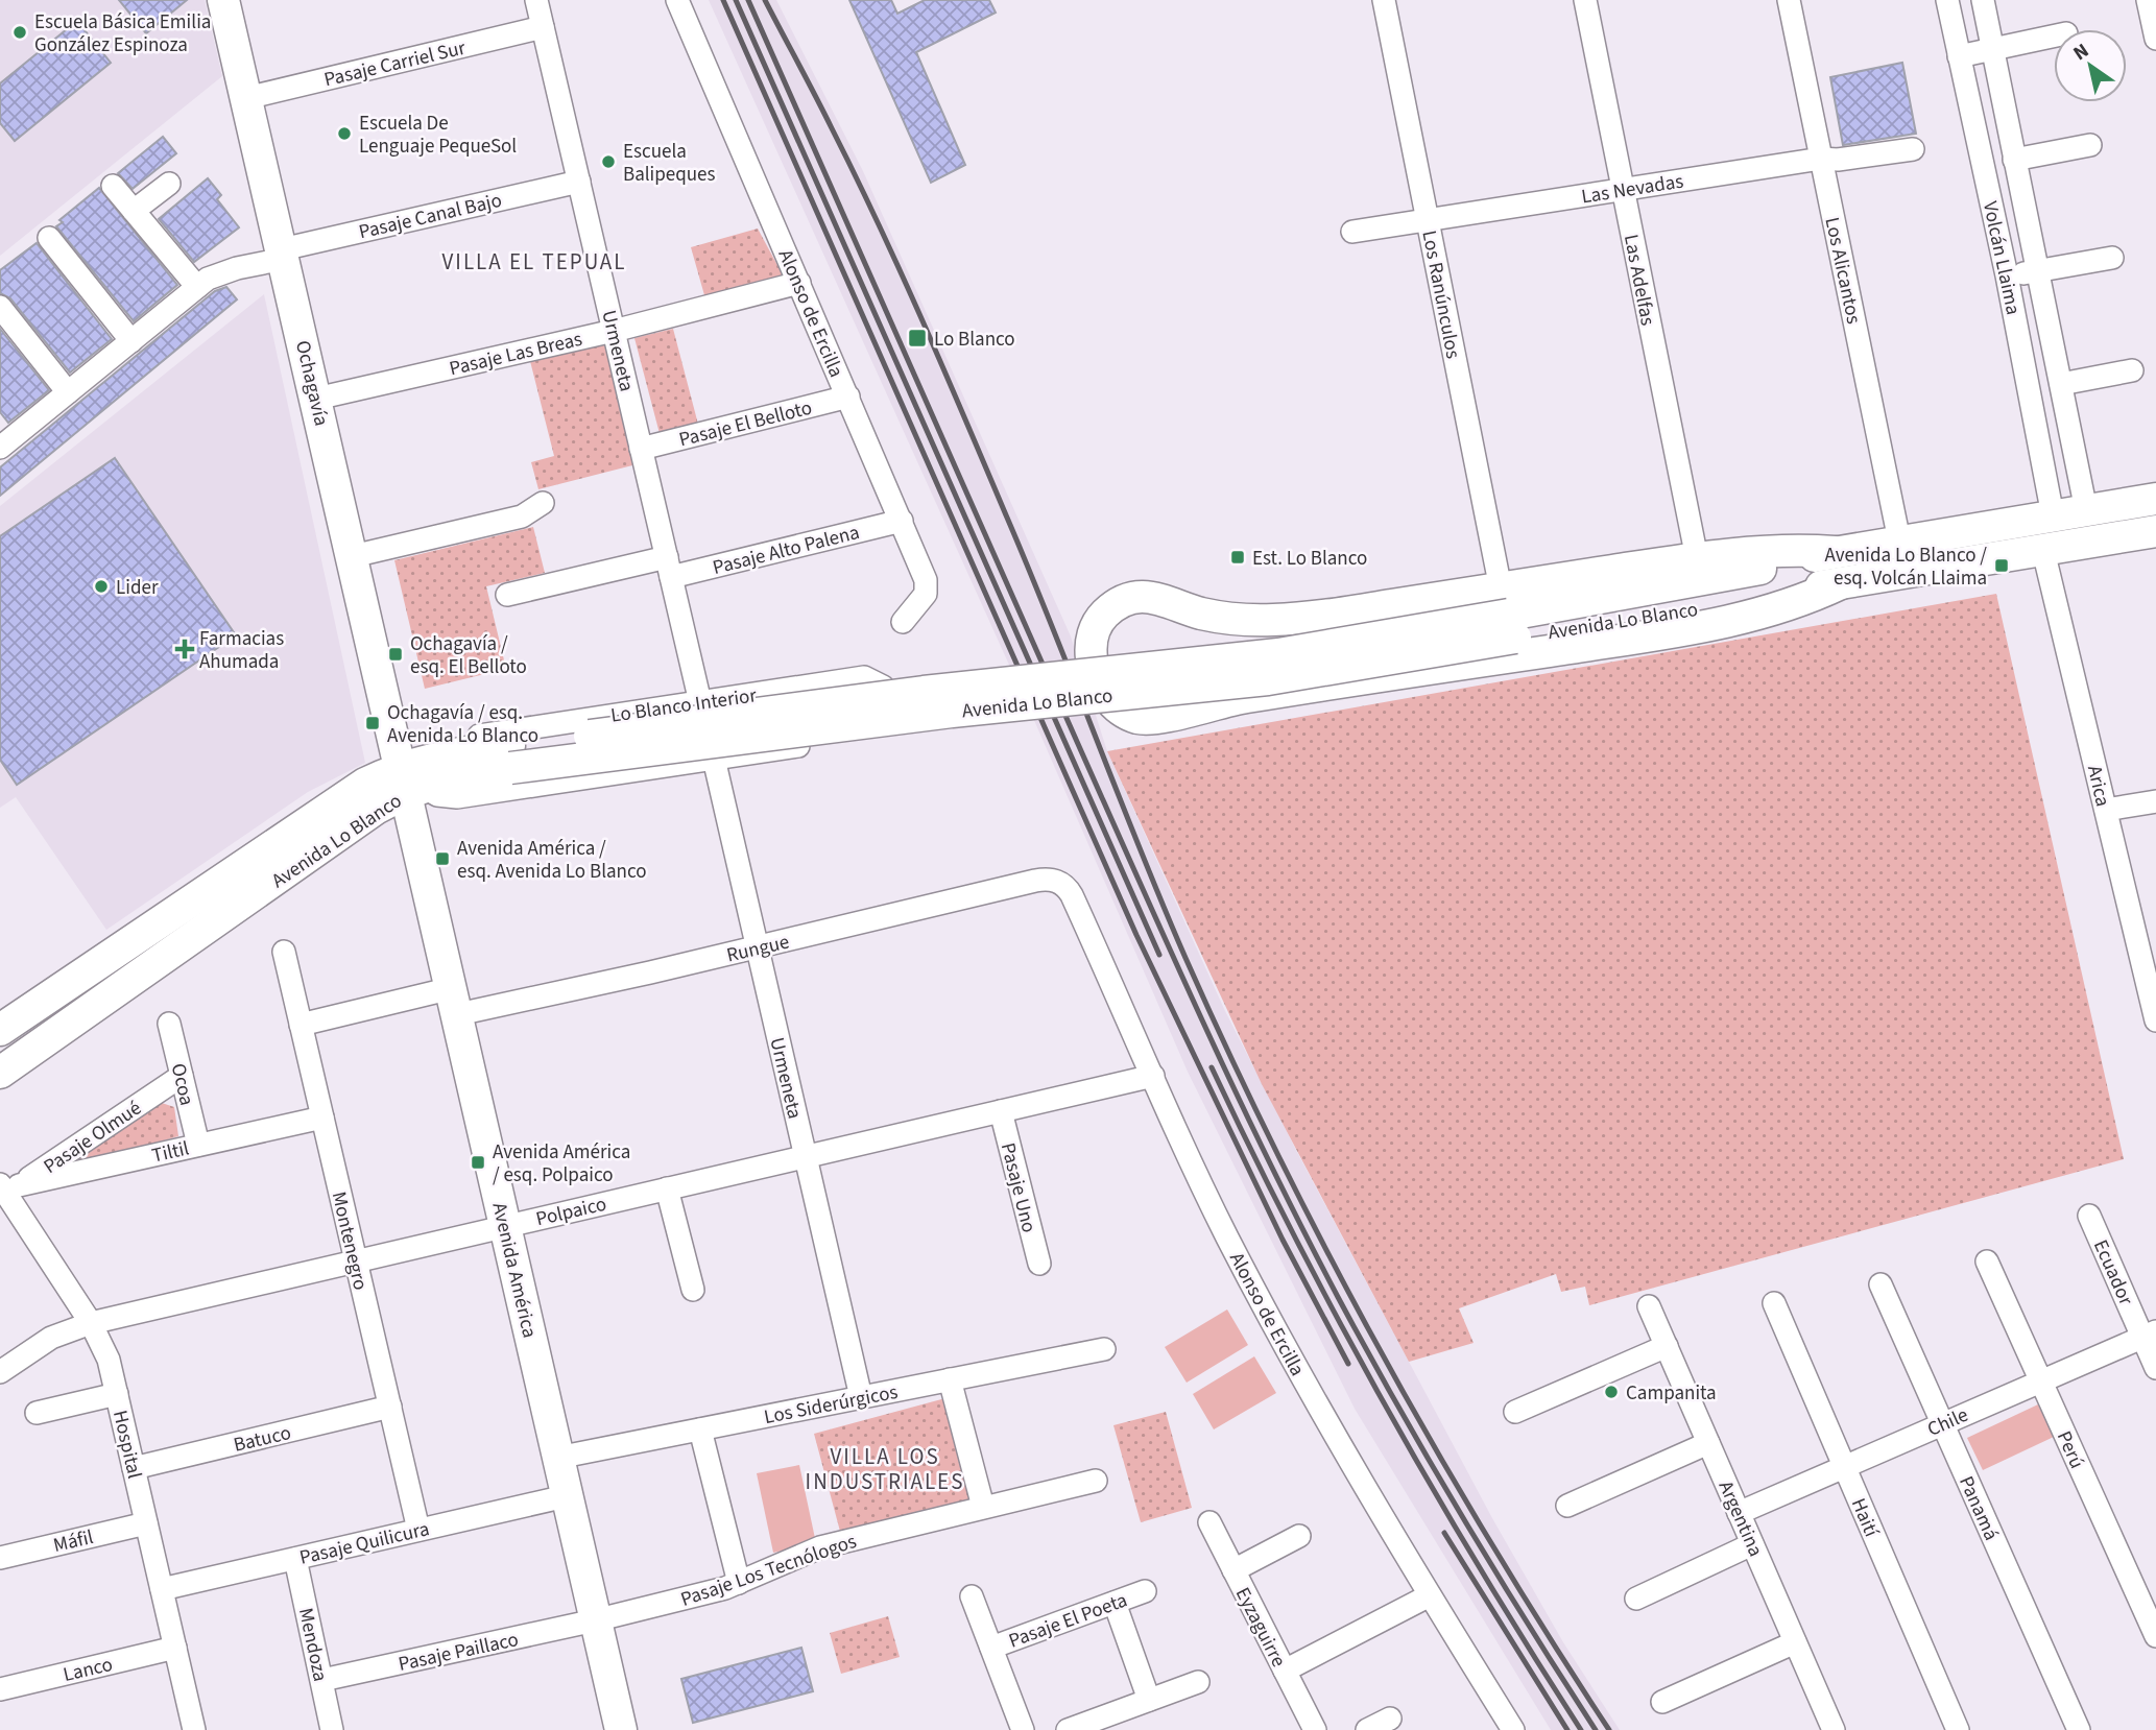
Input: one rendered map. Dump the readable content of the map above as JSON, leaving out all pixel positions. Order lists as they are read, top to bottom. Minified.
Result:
{"streets":{"main road":["Ochagavía","Avenida Lo Blanco","Avenida América"],"street":["Pasaje Carriel Sur","Las Nevadas","Pasaje Canal Bajo","Volcán Llaima","Los Alicantos","Las Adelfas","Los Ranúnculos","Alonso de Ercilla","Urmeneta","Pasaje Las Breas","Pasaje El Belloto","Pasaje Alto Palena","Lo Blanco Interior","Arica","Rungue","Ocoa","Pasaje Olmué","Tiltil","Pasaje Uno","Polpaico","Montenegro","Ecuador","Los Siderúrgicos","Chile","Batuco","Hospital","Perú","Panamá","Haití","Argentina","Máfil","Pasaje Quilicura","Pasaje Los Tecnólogos","Pasaje El Poeta","Eyzaguirre","Mendoza","Pasaje Paillaco","Lanco"]},"crossings":[["Pasaje Carriel Sur","Urmeneta"],["Pasaje Carriel Sur","Ochagavía"],["Las Nevadas","Los Alicantos"],["Las Nevadas","Las Adelfas"],["Las Nevadas","Los Ranúnculos"],["Pasaje Canal Bajo","Urmeneta"],["Pasaje Canal Bajo","Ochagavía"],["Volcán Llaima","Avenida Lo Blanco"],["Los Alicantos","Avenida Lo Blanco"],["Los Ranúnculos","Avenida Lo Blanco"],["Alonso de Ercilla","Pasaje Las Breas"],["Alonso de Ercilla","Pasaje El Belloto"],["Alonso de Ercilla","Pasaje Alto Palena"],["Alonso de Ercilla","Rungue"],["Alonso de Ercilla","Polpaico"],["Urmeneta","Pasaje Las Breas"],["Urmeneta","Pasaje El Belloto"],["Urmeneta","Pasaje Alto Palena"],["Urmeneta","Lo Blanco Interior"],["Urmeneta","Rungue"],["Urmeneta","Polpaico"],["Urmeneta","Los Siderúrgicos"],["Pasaje Las Breas","Ochagavía"],["Ochagavía","Avenida Lo Blanco"],["Ochagavía","Avenida América"],["Avenida Lo Blanco","Lo Blanco Interior"],["Avenida Lo Blanco","Arica"],["Avenida Lo Blanco","Avenida América"],["Rungue","Montenegro"],["Rungue","Avenida América"],["Ocoa","Pasaje Olmué"],["Ocoa","Tiltil"],["Pasaje Olmué","Tiltil"],["Pasaje Olmué","Hospital"],["Tiltil","Montenegro"],["Tiltil","Hospital"],["Pasaje Uno","Polpaico"],["Polpaico","Montenegro"],["Polpaico","Avenida América"],["Polpaico","Hospital"],["Montenegro","Batuco"],["Montenegro","Pasaje Quilicura"],["Avenida América","Los Siderúrgicos"],["Avenida América","Pasaje Quilicura"],["Avenida América","Pasaje Los Tecnólogos"],["Avenida América","Pasaje Paillaco"],["Ecuador","Chile"],["Chile","Perú"],["Chile","Panamá"],["Chile","Haití"],["Chile","Argentina"],["Batuco","Hospital"],["Hospital","Máfil"],["Hospital","Pasaje Quilicura"],["Hospital","Lanco"],["Pasaje Quilicura","Mendoza"],["Pasaje Los Tecnólogos","Pasaje Paillaco"],["Mendoza","Pasaje Paillaco"]],"districts":["VILLA EL TEPUAL","VILLA LOS INDUSTRIALES"],"places":{"other":["Escuela Básica Emilia González Espinoza","Escuela De Lenguaje PequeSol","Escuela Balipeques","Lider","Campanita"],"transit":["Lo Blanco","Est. Lo Blanco","Avenida Lo Blanco / esq. Volcán Llaima","Ochagavía / esq. El Belloto","Ochagavía / esq. Avenida Lo Blanco","Avenida América / esq. Avenida Lo Blanco","Avenida América / esq. Polpaico"],"health":["Farmacias Ahumada"]},"north":"top left"}
